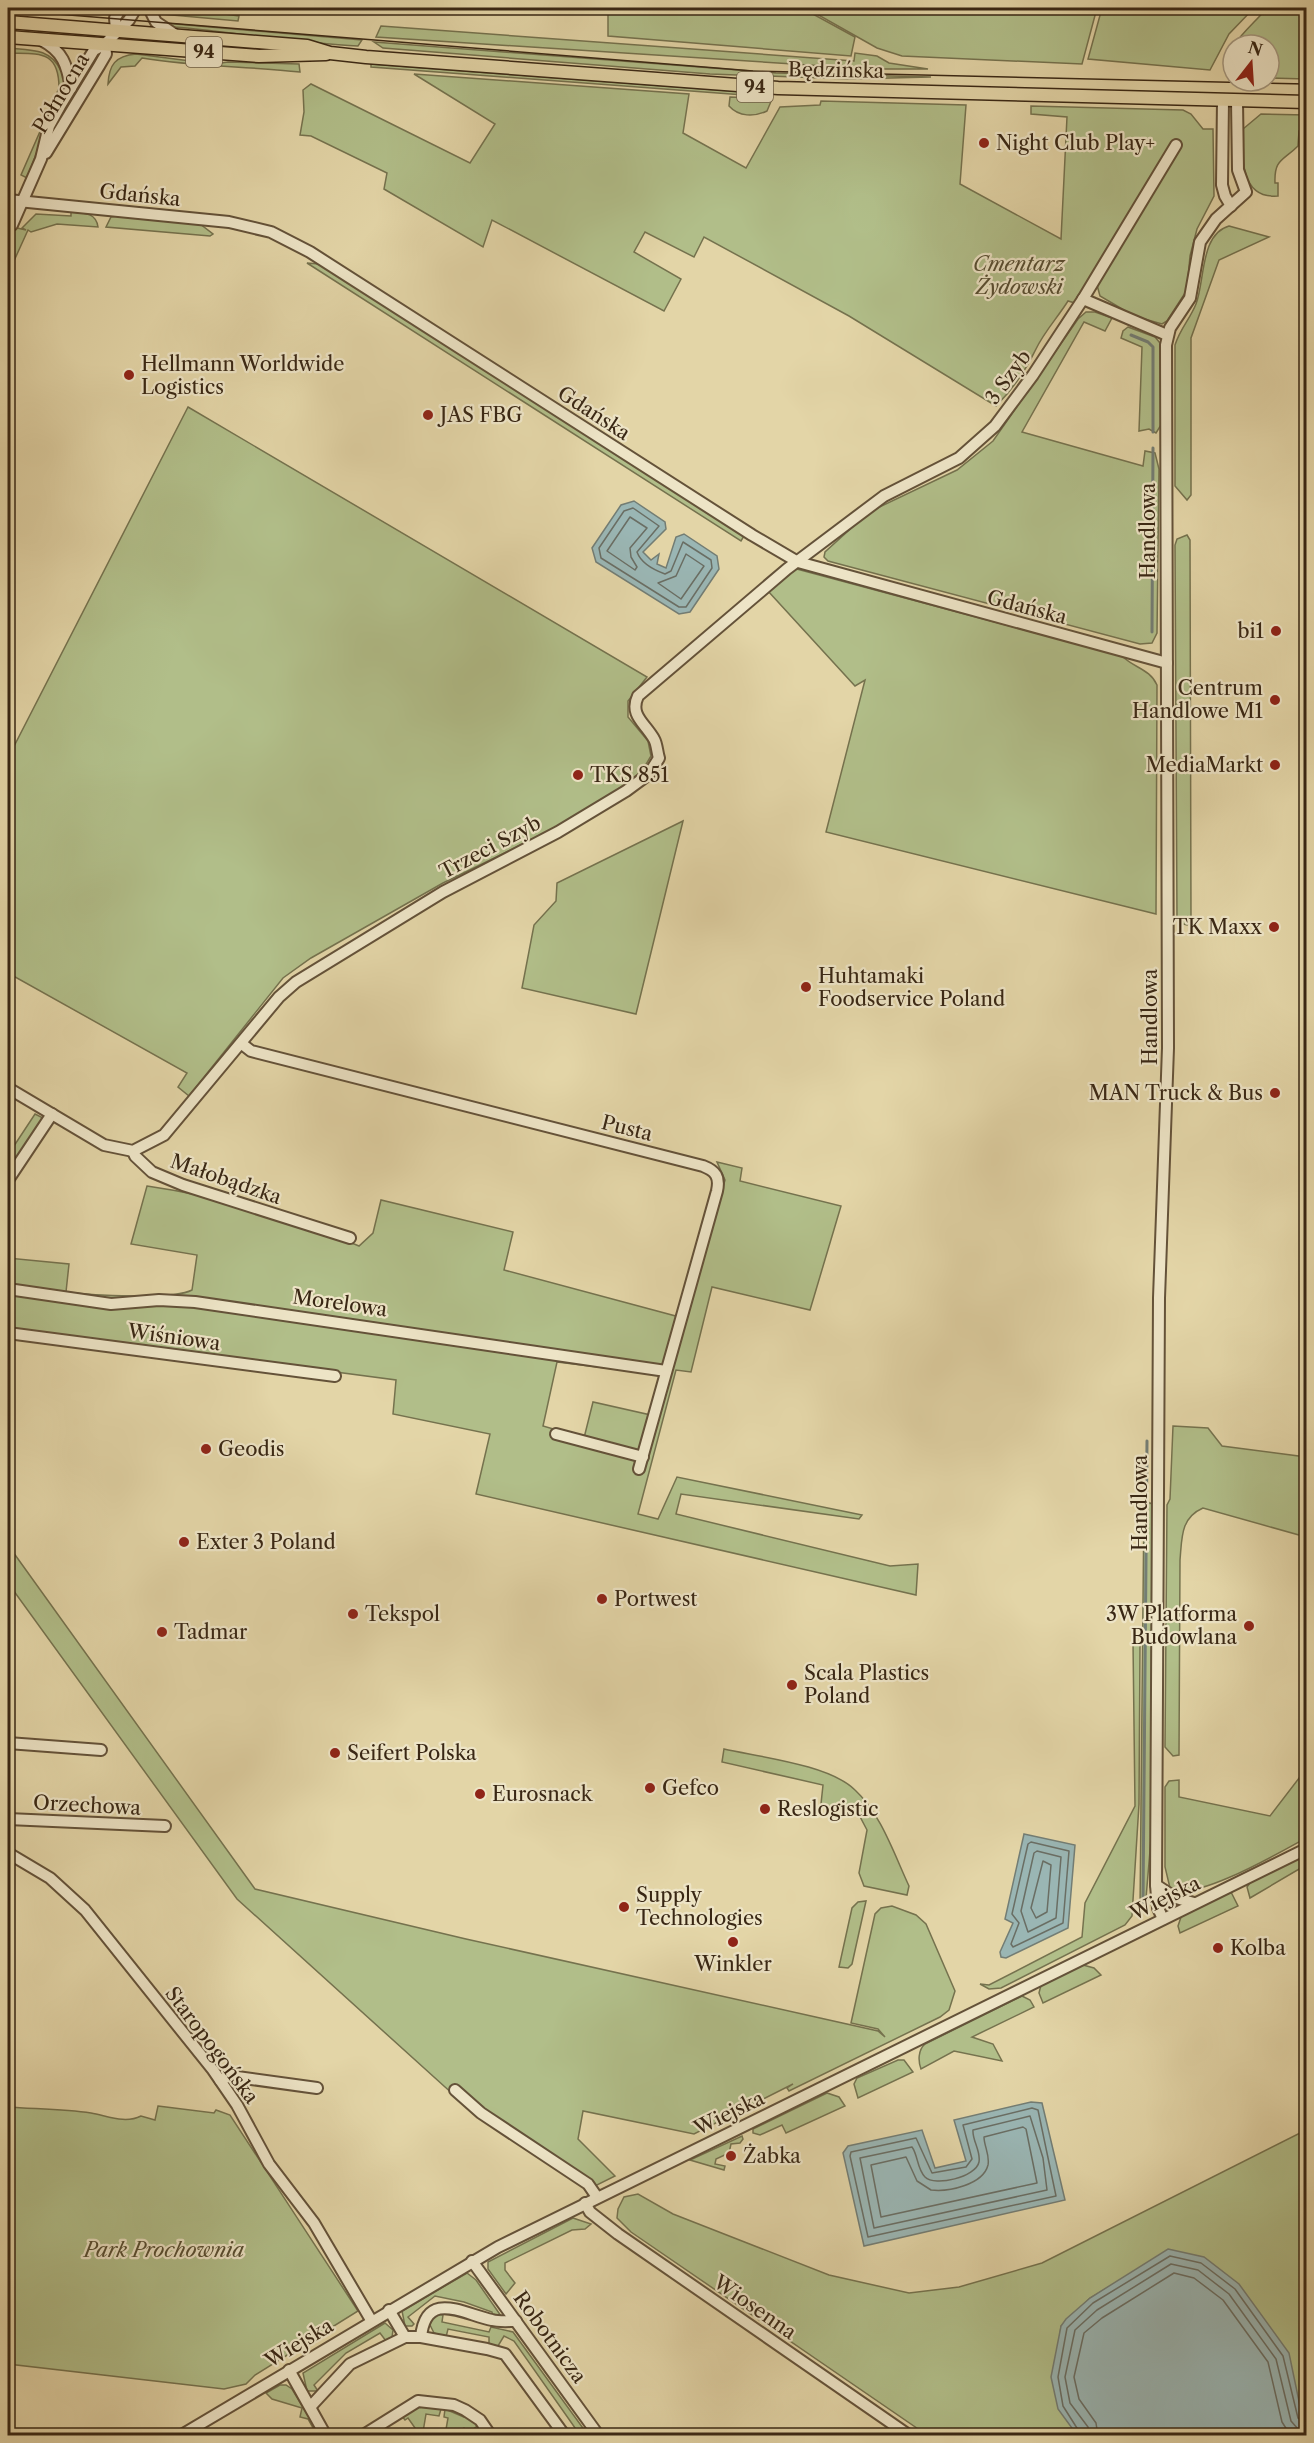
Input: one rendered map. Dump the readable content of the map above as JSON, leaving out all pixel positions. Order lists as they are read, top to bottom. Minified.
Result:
{"streets":{"main road":["94","Będzińska"],"street":["Północna","Gdańska","3 Szyb","Handlowa","Trzeci Szyb","Pusta","Małobądzka","Morelowa","Wiśniowa","Orzechowa","Wiejska","Staropogońska","Wiosenna","Robotnicza"]},"crossings":[["Będzińska","Północna"],["Północna","Gdańska"],["Gdańska","3 Szyb"],["Gdańska","Handlowa"],["Gdańska","Trzeci Szyb"],["3 Szyb","Trzeci Szyb"],["Handlowa","Wiejska"],["Trzeci Szyb","Pusta"],["Trzeci Szyb","Małobądzka"],["Pusta","Morelowa"],["Wiejska","Staropogońska"],["Wiejska","Wiosenna"],["Wiejska","Robotnicza"]],"parks":["Cmentarz Żydowski","Park Prochownia"],"places":["Night Club Play+","Hellmann Worldwide Logistics","JAS FBG","bi1","Centrum Handlowe M1","MediaMarkt","TKS 851","TK Maxx","Huhtamaki Foodservice Poland","MAN Truck & Bus","Geodis","Exter 3 Poland","Portwest","Tekspol","3W Platforma Budowlana","Tadmar","Scala Plastics Poland","Seifert Polska","Gefco","Eurosnack","Reslogistic","Supply Technologies","Winkler","Kolba","Żabka"],"north":"top"}
